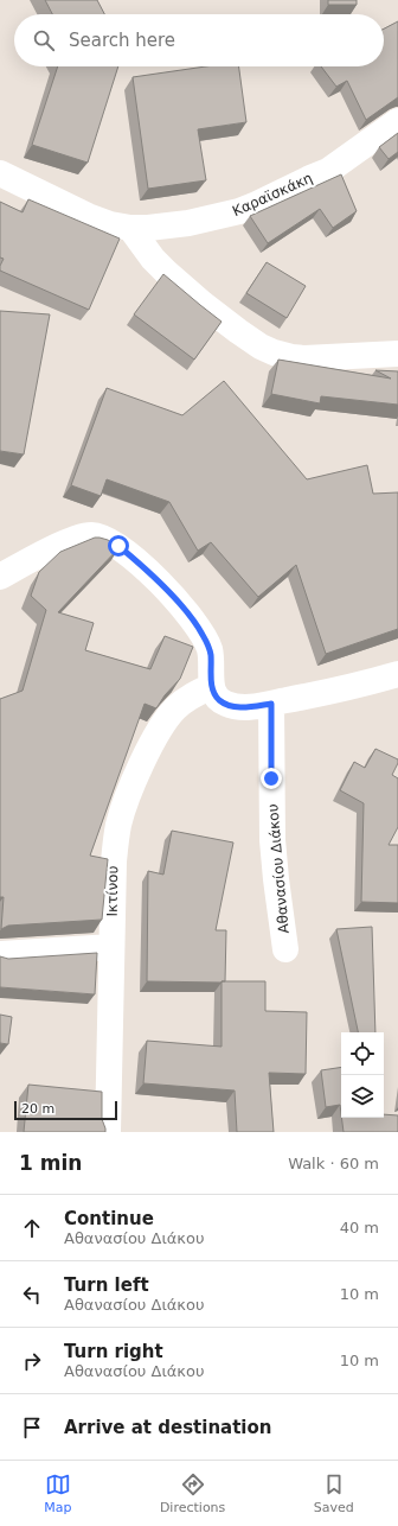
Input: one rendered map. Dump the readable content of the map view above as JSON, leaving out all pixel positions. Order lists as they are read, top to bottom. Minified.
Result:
{"streets":{"street":["Καραϊσκάκη","Αθανασίου Διάκου","Ικτίνου"]},"scale_bar":"20 m","page":{"search":"Search here","scale":"20 m","heading":["1 min","Walk · 60 m"],"list":[["Continue","Αθανασίου Διάκου","40 m"],["Turn left","Αθανασίου Διάκου","10 m"],["Turn right","Αθανασίου Διάκου","10 m"],"Arrive at destination"],"nav":["Map","Directions","Saved"]}}
